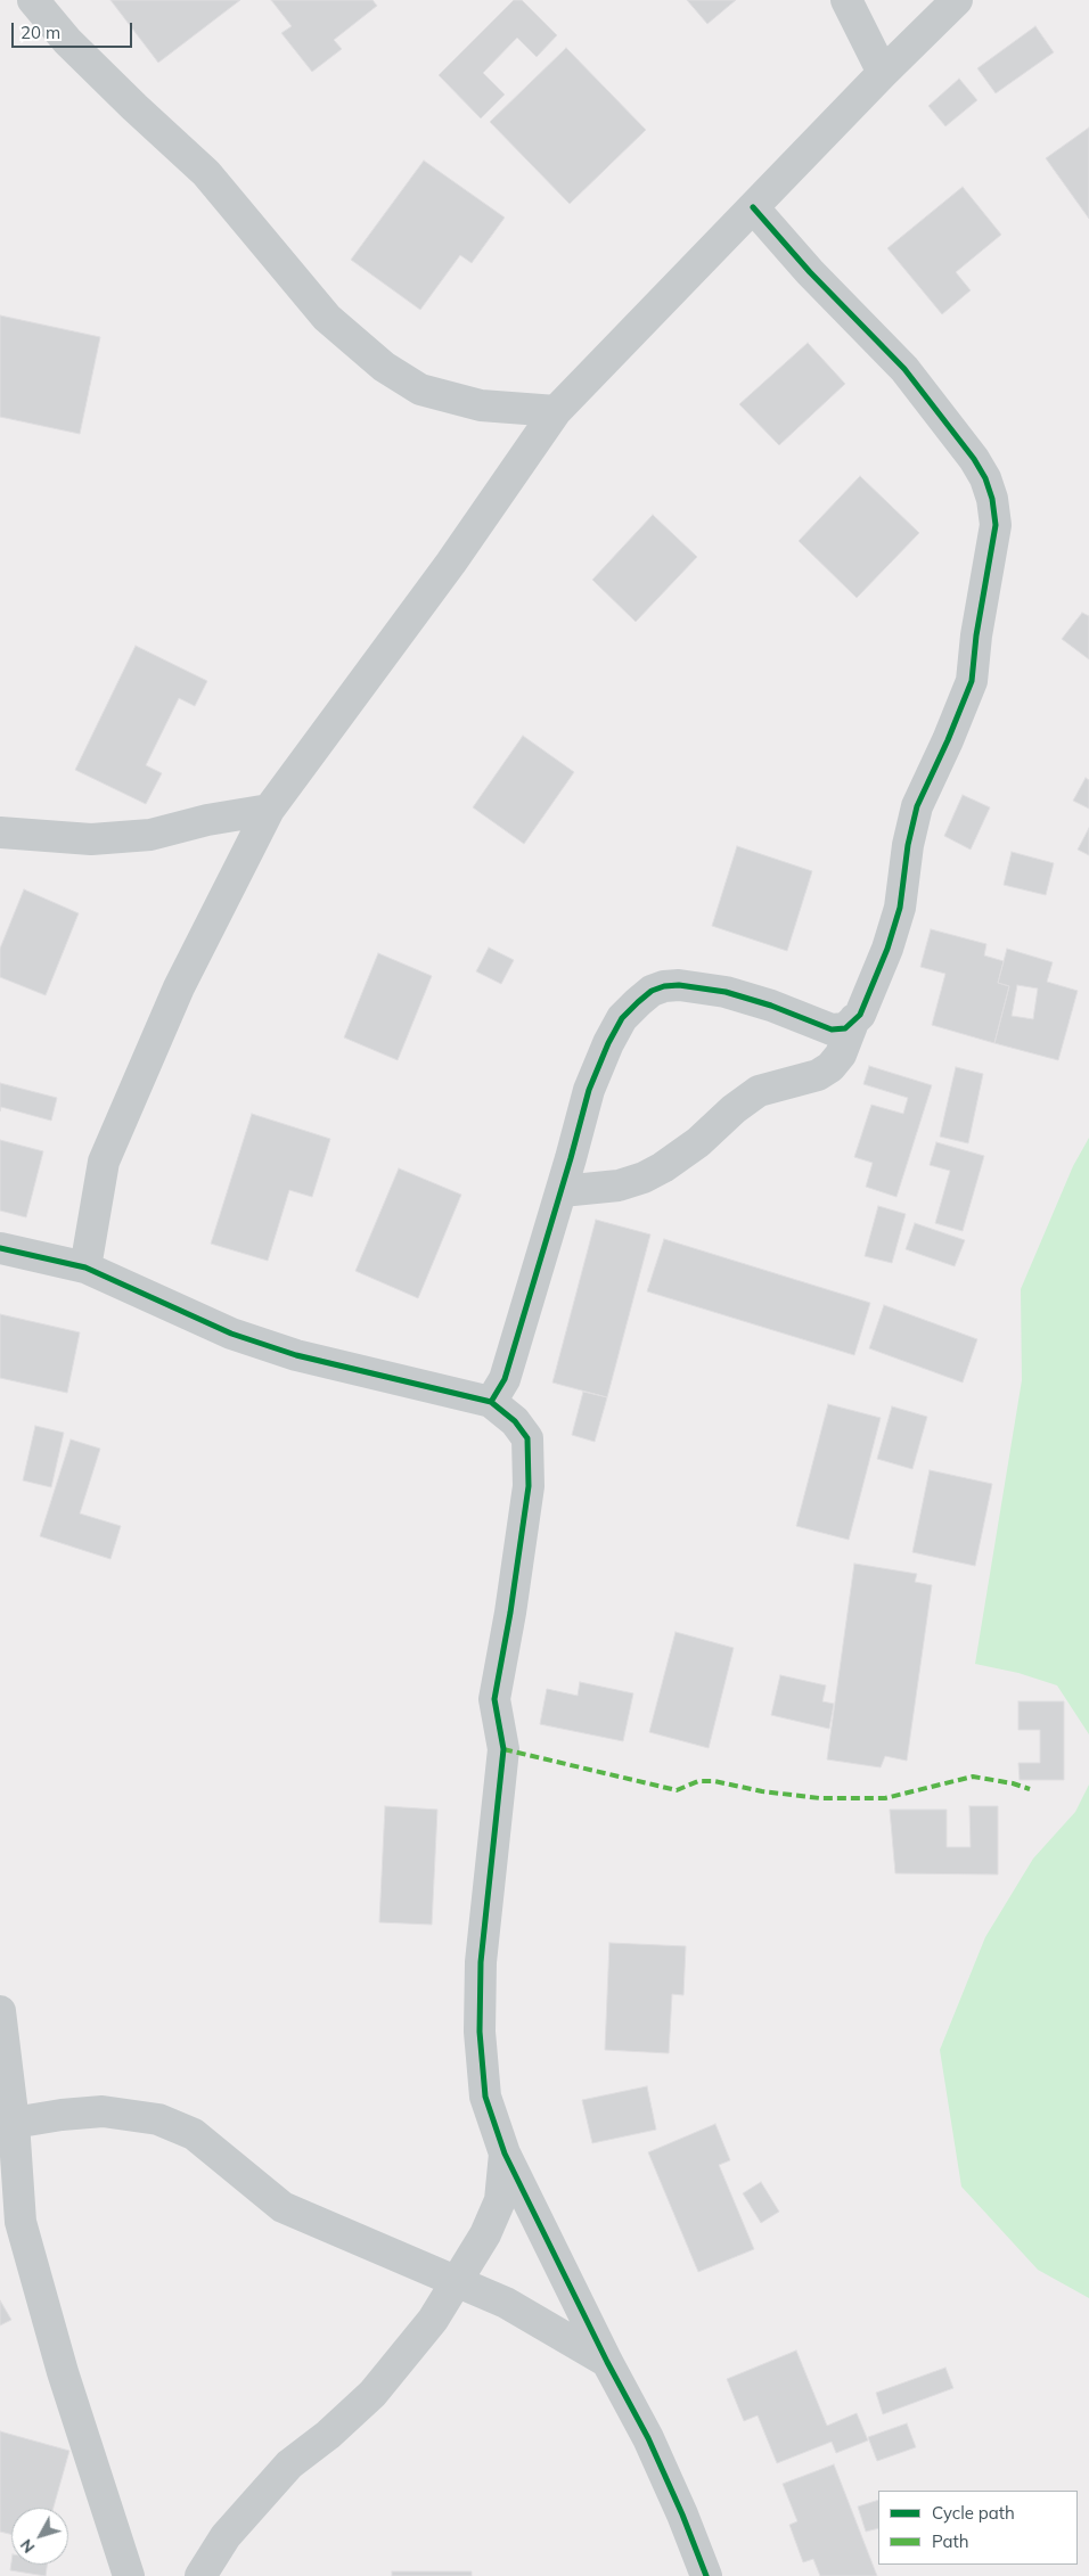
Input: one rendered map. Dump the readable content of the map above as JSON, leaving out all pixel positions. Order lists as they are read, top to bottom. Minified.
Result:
{"legend":["Cycle path","Path"],"scale_bar":"20 m","north":"bottom left"}
